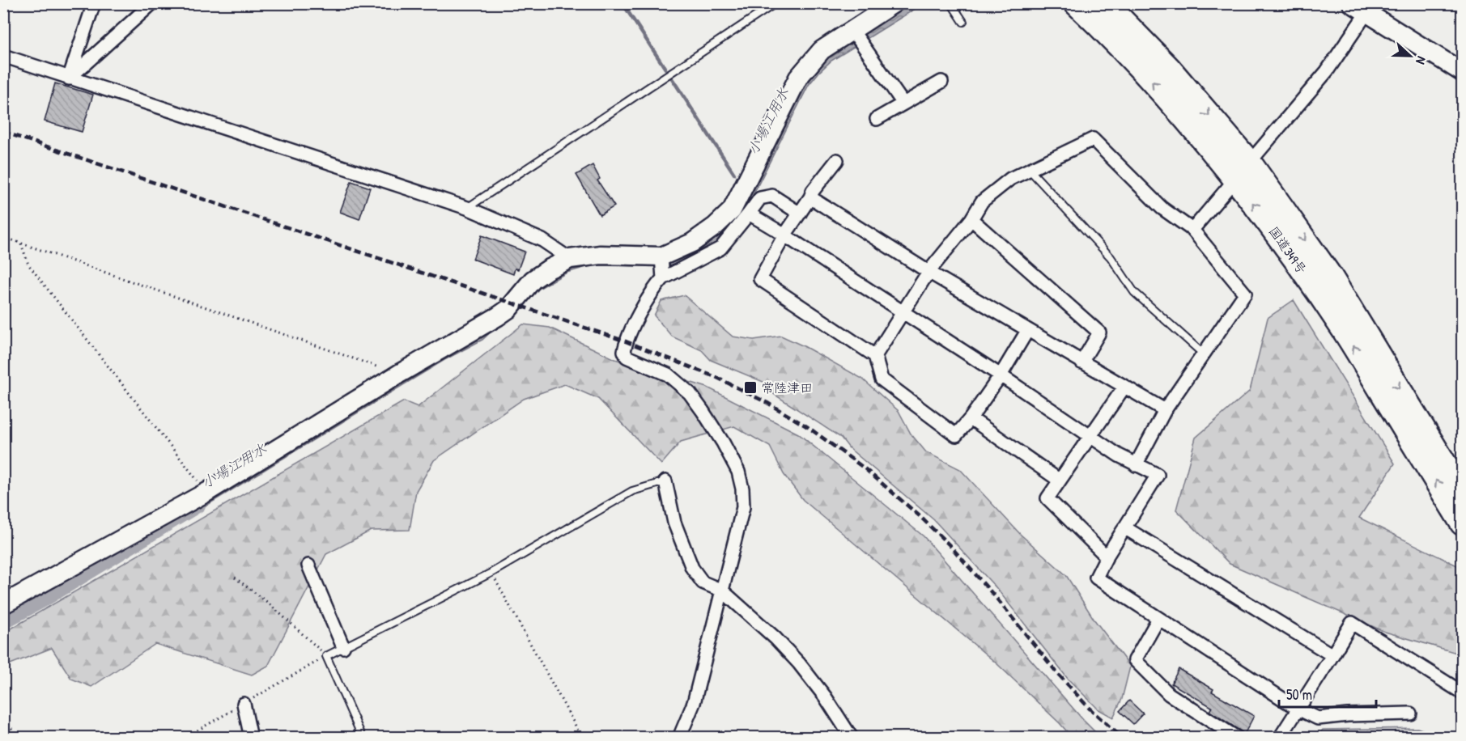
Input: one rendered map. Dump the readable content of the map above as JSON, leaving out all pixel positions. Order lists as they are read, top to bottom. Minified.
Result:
{"streets":{"highway":["国道349号"]},"water":["小場江用水"],"places":{"transit":["常陸津田"]},"scale_bar":"50 m","north":"right"}
